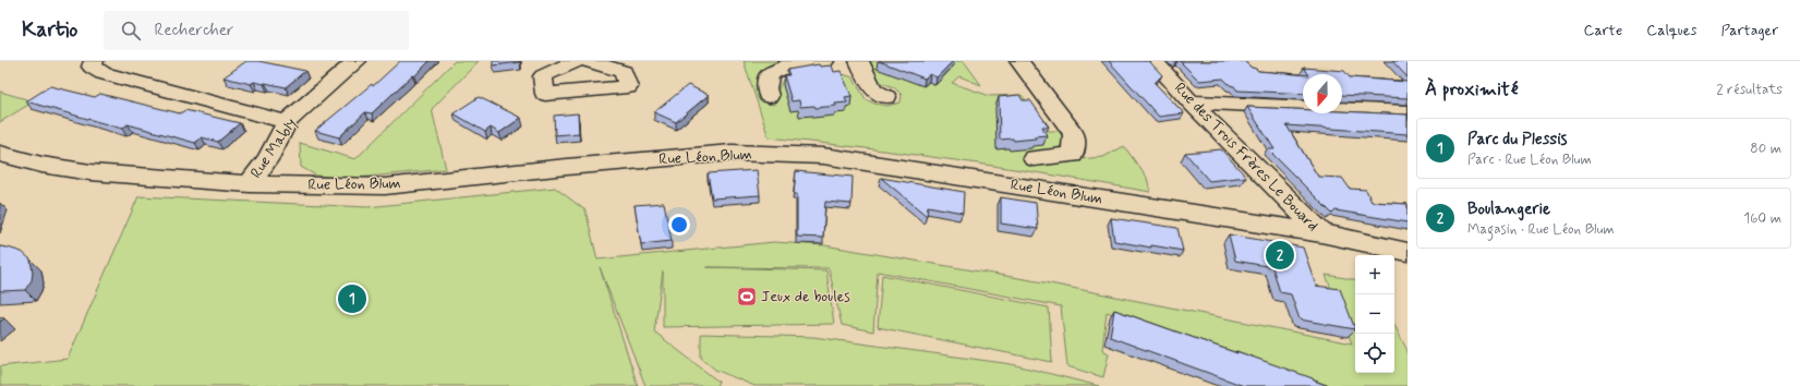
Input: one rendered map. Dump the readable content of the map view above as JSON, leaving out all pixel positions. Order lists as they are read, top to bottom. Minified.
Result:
{"streets":{"street":["Rue Mably","Rue Léon Blum","Rue des Trois Frères Le Bouard"]},"crossings":[["Rue Mably","Rue Léon Blum"],["Rue Léon Blum","Rue des Trois Frères Le Bouard"]],"places":{"sports":["Jeux de boules"]},"north":"bottom","page":{"header":"Kartio","search":"Rechercher","nav":["Carte","Calques","Partager"],"heading":["À proximité","2 résultats"],"list":[{"mark":"1","name":"Parc du Plessis","note":"Parc · Rue Léon Blum","value":"80 m"},{"mark":"2","name":"Boulangerie","note":"Magasin · Rue Léon Blum","value":"160 m"}],"pins":["2","1"],"map_buttons":["+","−"]}}
